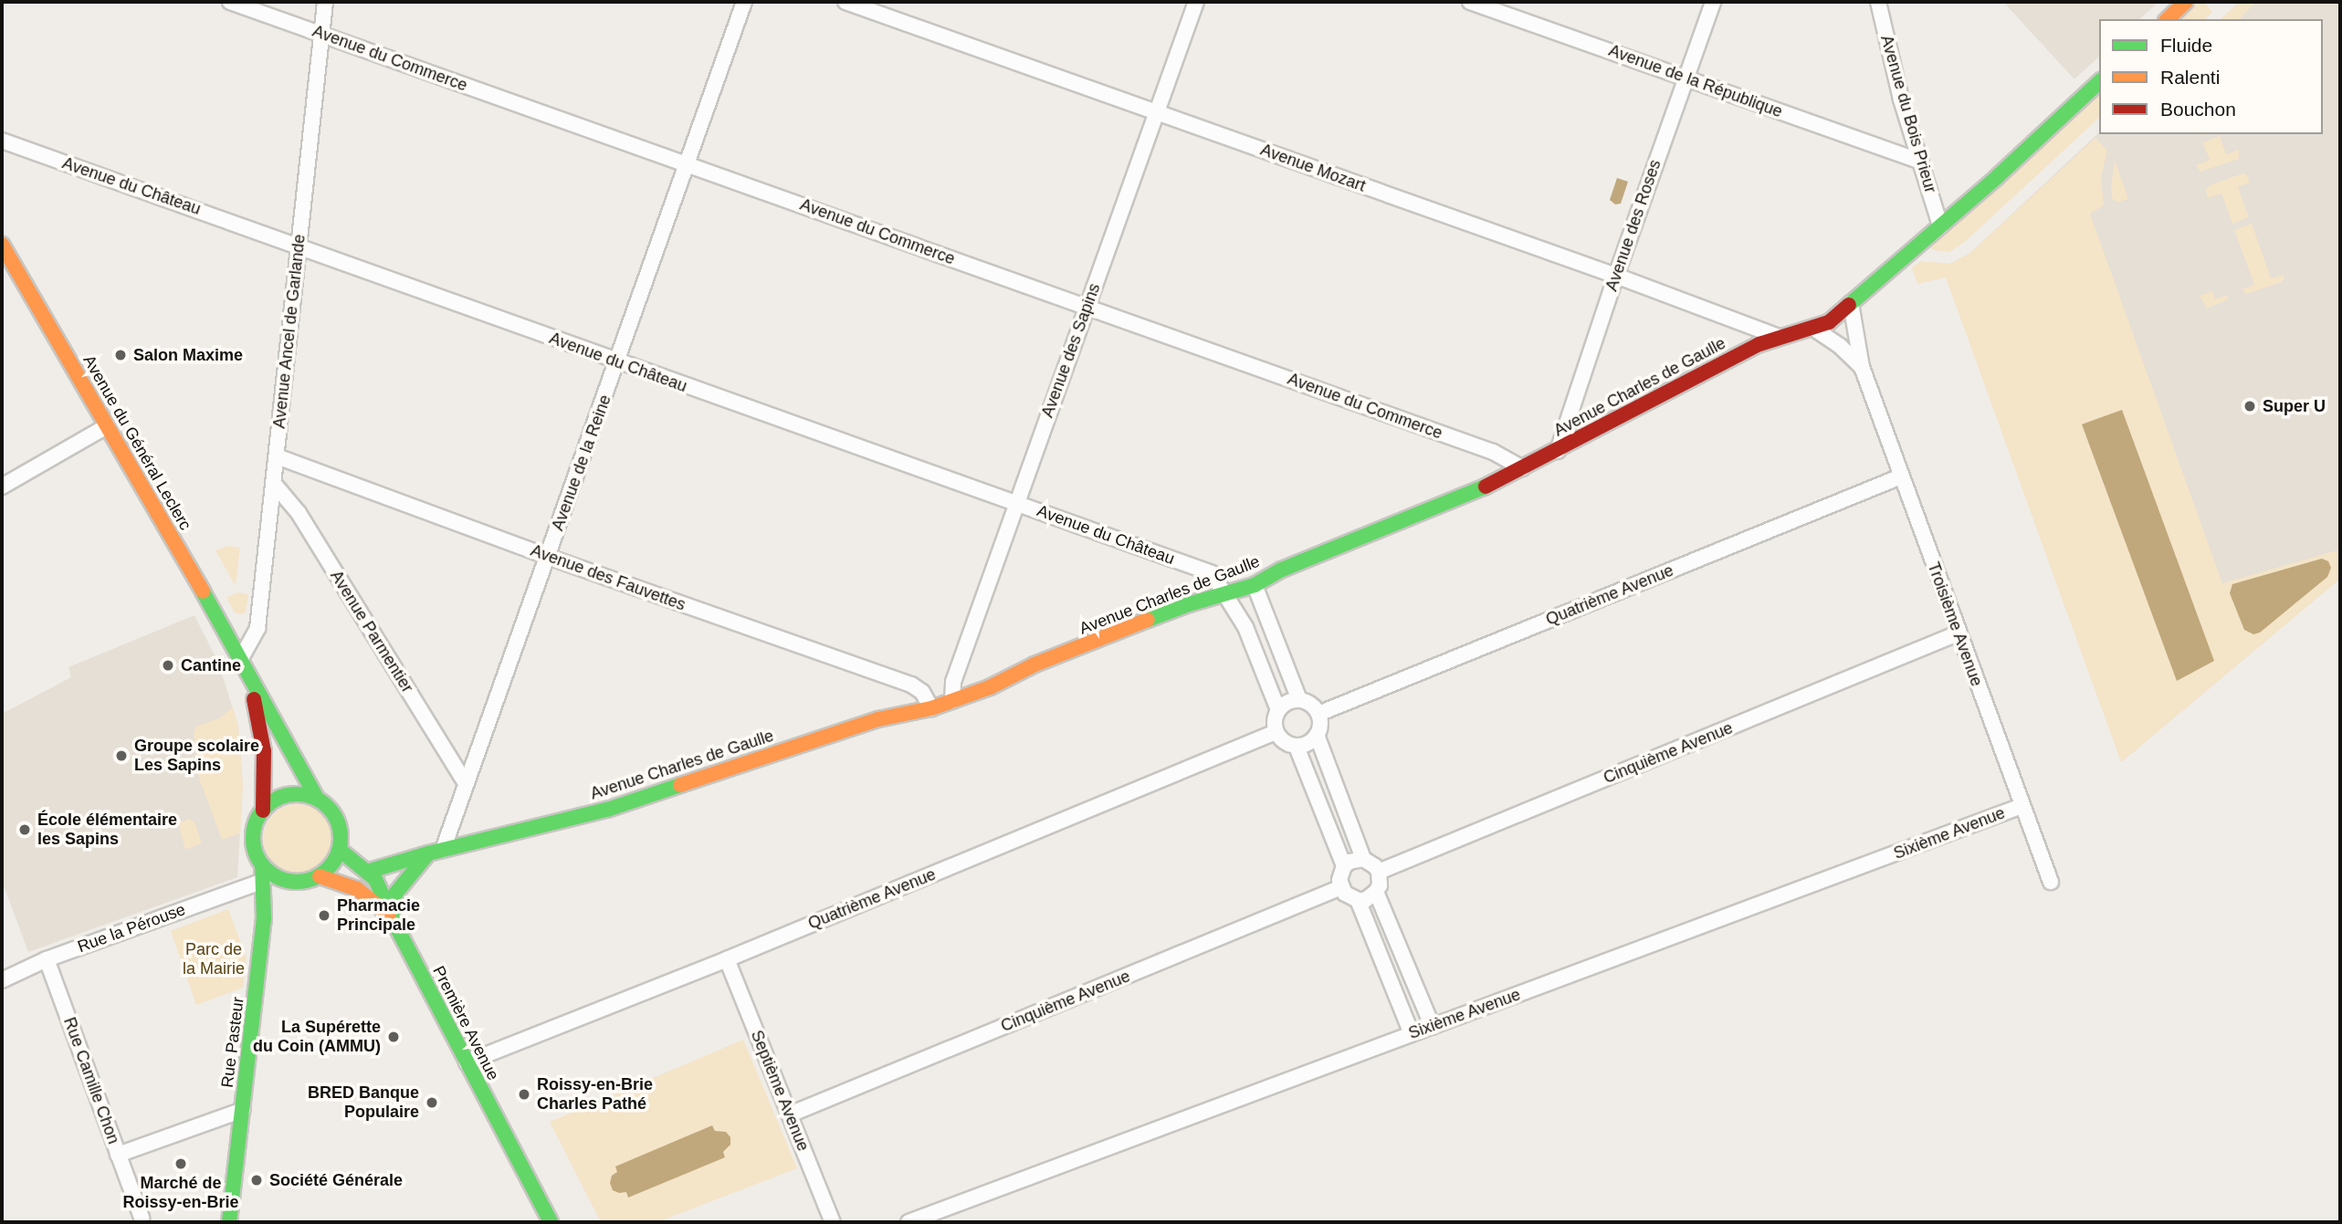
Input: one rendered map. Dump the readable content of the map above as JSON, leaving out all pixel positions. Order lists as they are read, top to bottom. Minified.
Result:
{"streets":{"main road":["Avenue Charles de Gaulle","Avenue du Général Leclerc","Première Avenue","Rue Pasteur"],"street":["Avenue du Commerce","Avenue de la République","Avenue du Bois Prieur","Avenue Mozart","Avenue du Château","Avenue des Roses","Avenue Ancel de Garlande","Avenue des Sapins","Avenue de la Reine","Avenue des Fauvettes","Quatrième Avenue","Troisième Avenue","Avenue Parmentier","Cinquième Avenue","Sixième Avenue","Rue la Pérouse","Rue Camille Chon","Septième Avenue"]},"crossings":[["Avenue du Commerce","Avenue Ancel de Garlande"],["Avenue du Commerce","Avenue des Sapins"],["Avenue du Commerce","Avenue Charles de Gaulle"],["Avenue du Commerce","Avenue de la Reine"],["Avenue de la République","Avenue du Bois Prieur"],["Avenue de la République","Avenue des Roses"],["Avenue du Bois Prieur","Avenue Charles de Gaulle"],["Avenue Mozart","Avenue des Roses"],["Avenue Mozart","Avenue des Sapins"],["Avenue Mozart","Avenue Charles de Gaulle"],["Avenue du Château","Avenue Ancel de Garlande"],["Avenue du Château","Avenue des Sapins"],["Avenue du Château","Avenue Charles de Gaulle"],["Avenue du Château","Avenue de la Reine"],["Avenue du Château","Quatrième Avenue"],["Avenue des Roses","Avenue Charles de Gaulle"],["Avenue Ancel de Garlande","Avenue du Général Leclerc"],["Avenue Ancel de Garlande","Avenue des Fauvettes"],["Avenue Ancel de Garlande","Avenue Parmentier"],["Avenue des Sapins","Avenue Charles de Gaulle"],["Avenue Charles de Gaulle","Avenue de la Reine"],["Avenue Charles de Gaulle","Avenue des Fauvettes"],["Avenue Charles de Gaulle","Troisième Avenue"],["Avenue Charles de Gaulle","Première Avenue"],["Avenue du Général Leclerc","Première Avenue"],["Avenue du Général Leclerc","Rue Pasteur"],["Avenue de la Reine","Avenue des Fauvettes"],["Avenue de la Reine","Avenue Parmentier"],["Quatrième Avenue","Troisième Avenue"],["Quatrième Avenue","Première Avenue"],["Quatrième Avenue","Septième Avenue"],["Troisième Avenue","Cinquième Avenue"],["Troisième Avenue","Sixième Avenue"],["Cinquième Avenue","Septième Avenue"],["Rue la Pérouse","Rue Pasteur"],["Rue la Pérouse","Rue Camille Chon"],["Première Avenue","Rue Pasteur"]],"parks":["Parc de la Mairie"],"places":["Salon Maxime","Super U","Cantine","Groupe scolaire Les Sapins","École élémentaire les Sapins","Pharmacie Principale","La Supérette du Coin (AMMU)","Roissy-en-Brie Charles Pathé","BRED Banque Populaire","Marché de Roissy-en-Brie","Société Générale"],"legend":["Fluide","Ralenti","Bouchon"]}
